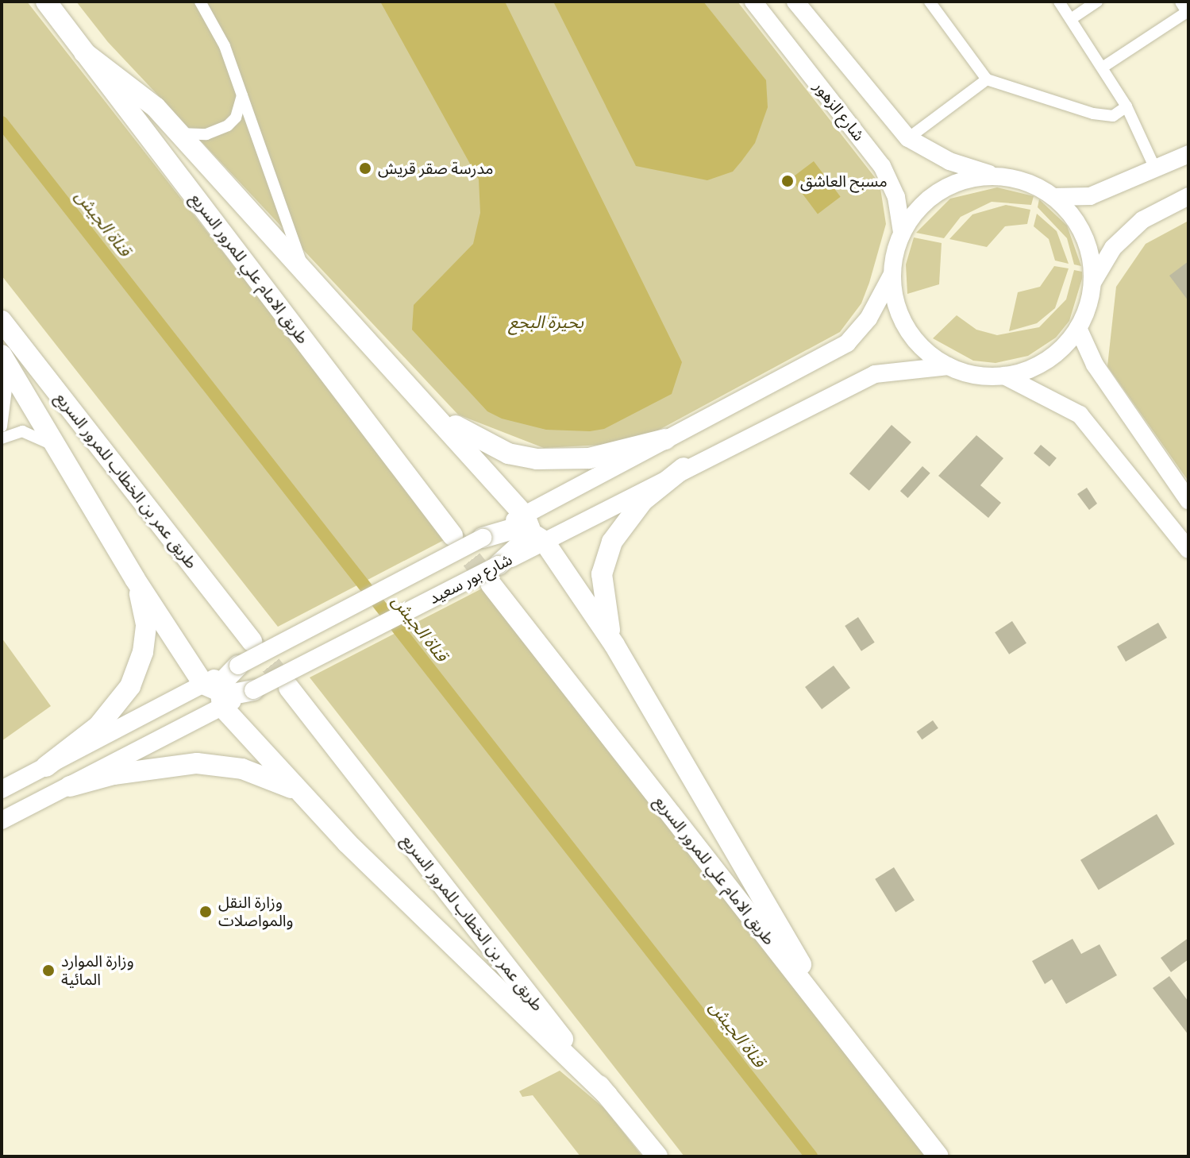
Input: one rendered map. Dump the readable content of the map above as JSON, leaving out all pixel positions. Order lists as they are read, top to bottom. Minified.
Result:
{"streets":{"highway":["طريق الامام علي للمرور السريع","طريق عمر بن الخطاب للمرور السريع"],"main road":["شارع الزهور","شارع بور سعيد"]},"water":["قناة الجيش","بحيرة البجع"],"places":["مدرسة صقر قريش","مسبح العاشق","وزارة النقل والمواصلات","وزارة الموارد المائية"]}
